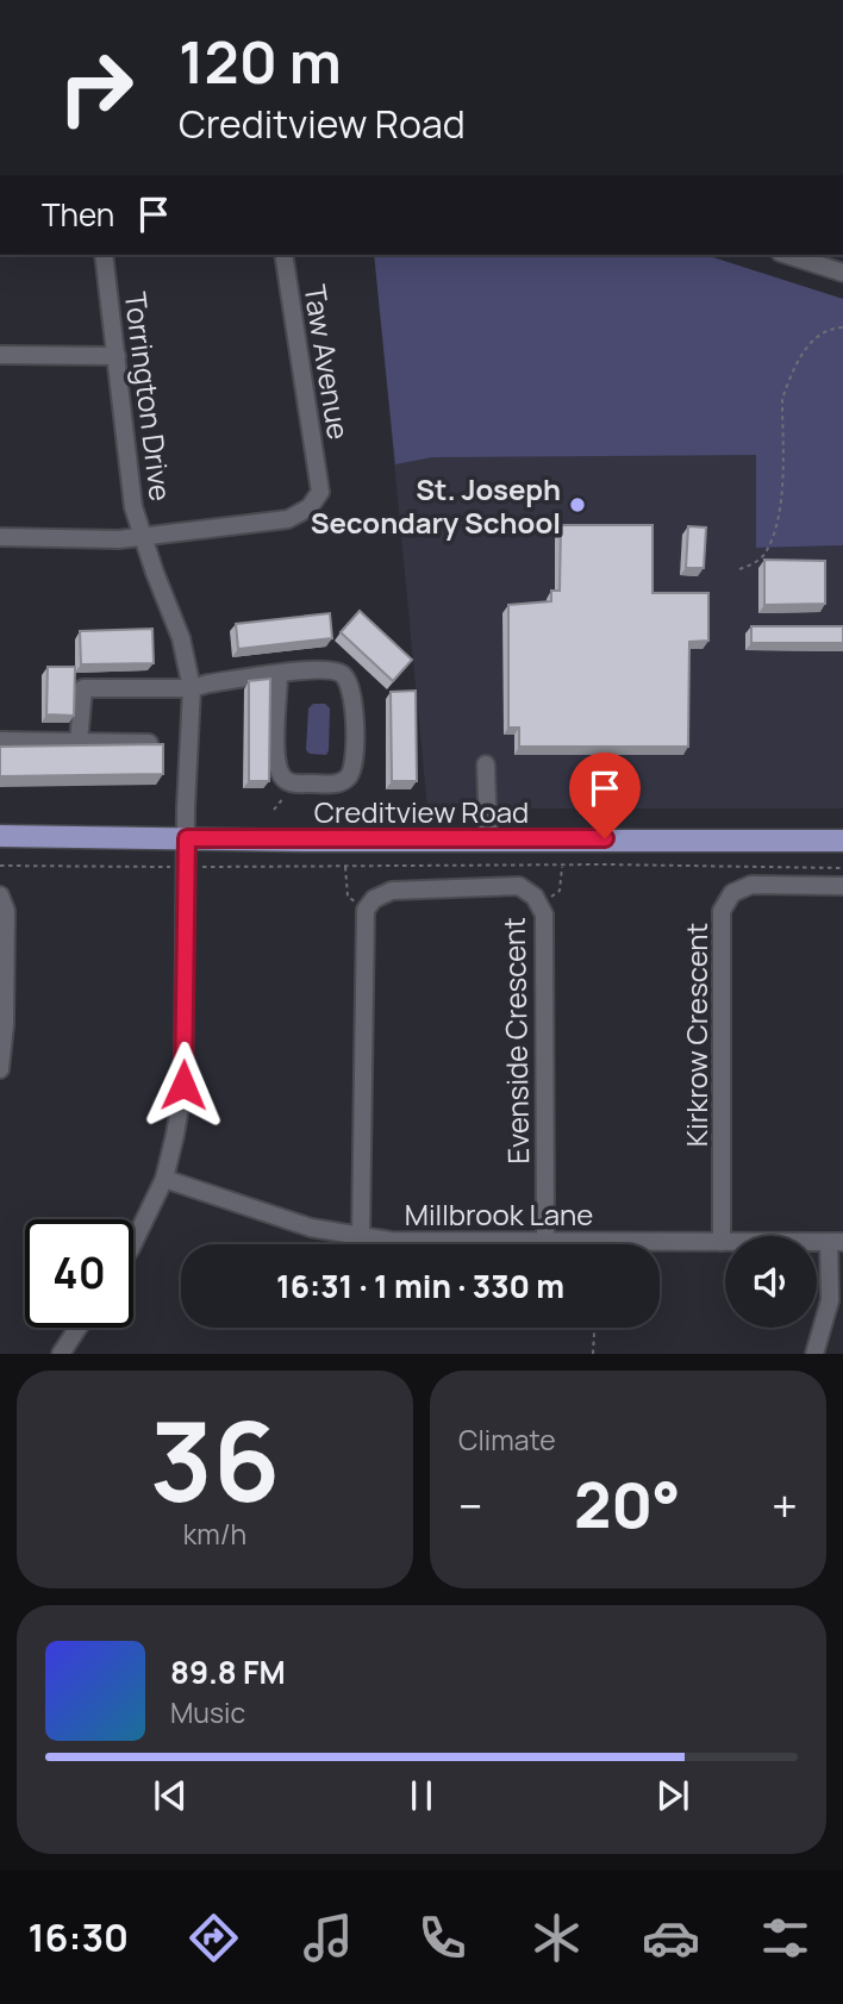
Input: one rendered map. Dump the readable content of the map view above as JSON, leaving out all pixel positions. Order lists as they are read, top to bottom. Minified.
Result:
{"streets":{"main road":["Creditview Road"],"street":["Taw Avenue","Torrington Drive","Kirkrow Crescent","Evenside Crescent","Millbrook Lane"]},"crossings":[["Taw Avenue","Torrington Drive"],["Torrington Drive","Creditview Road"],["Torrington Drive","Millbrook Lane"],["Kirkrow Crescent","Millbrook Lane"],["Evenside Crescent","Millbrook Lane"]],"places":["St. Joseph Secondary School"],"page":{"turn":["120 m","Creditview Road"],"then":"Then","limit":"40","trip":"16:31 · 1 min · 330 m","tile":[["36","km/h"],"Climate"],"heat":["−","20°","+"],"song":["89.8 FM","Music"],"tabs":"16:30"}}
